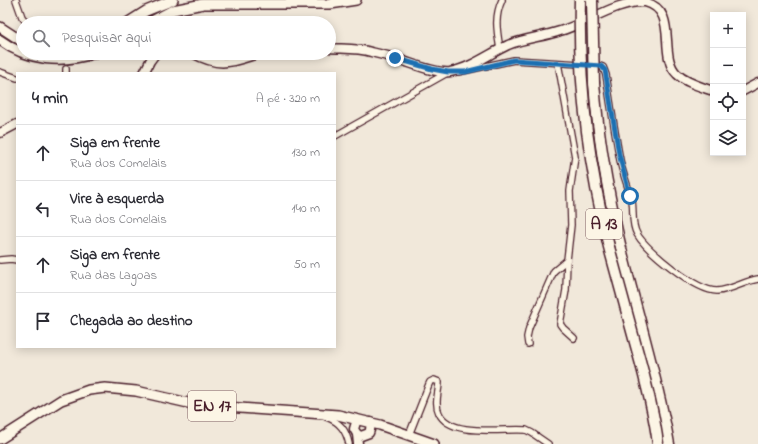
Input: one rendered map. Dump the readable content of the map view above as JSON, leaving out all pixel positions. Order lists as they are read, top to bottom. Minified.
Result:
{"streets":{"highway":["A 13"],"main road":["EN 17"]},"page":{"map_buttons":["+","−"],"search":"Pesquisar aqui","heading":["4 min","A pé · 320 m"],"list":[["Siga em frente","Rua dos Comelais","130 m"],["Vire à esquerda","Rua dos Comelais","140 m"],["Siga em frente","Rua das Lagoas","50 m"],"Chegada ao destino"]}}
